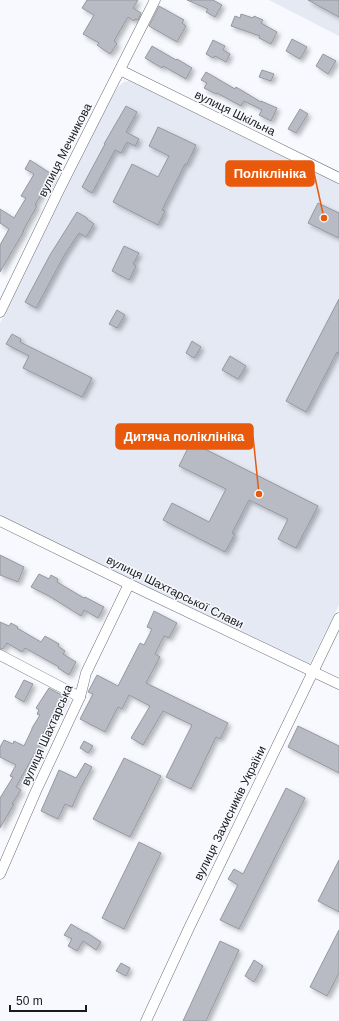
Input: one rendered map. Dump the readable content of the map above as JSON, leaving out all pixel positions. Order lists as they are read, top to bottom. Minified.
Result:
{"streets":{"street":["вулиця Шкільна","вулиця Мечникова","вулиця Шахтарської Слави","вулиця Шахтарська","вулиця Захисників України"]},"crossings":[["вулиця Шкільна","вулиця Мечникова"],["вулиця Шахтарської Слави","вулиця Шахтарська"],["вулиця Шахтарської Слави","вулиця Захисників України"]],"places":["Поліклініка","Дитяча поліклініка"],"scale_bar":"50 m"}
